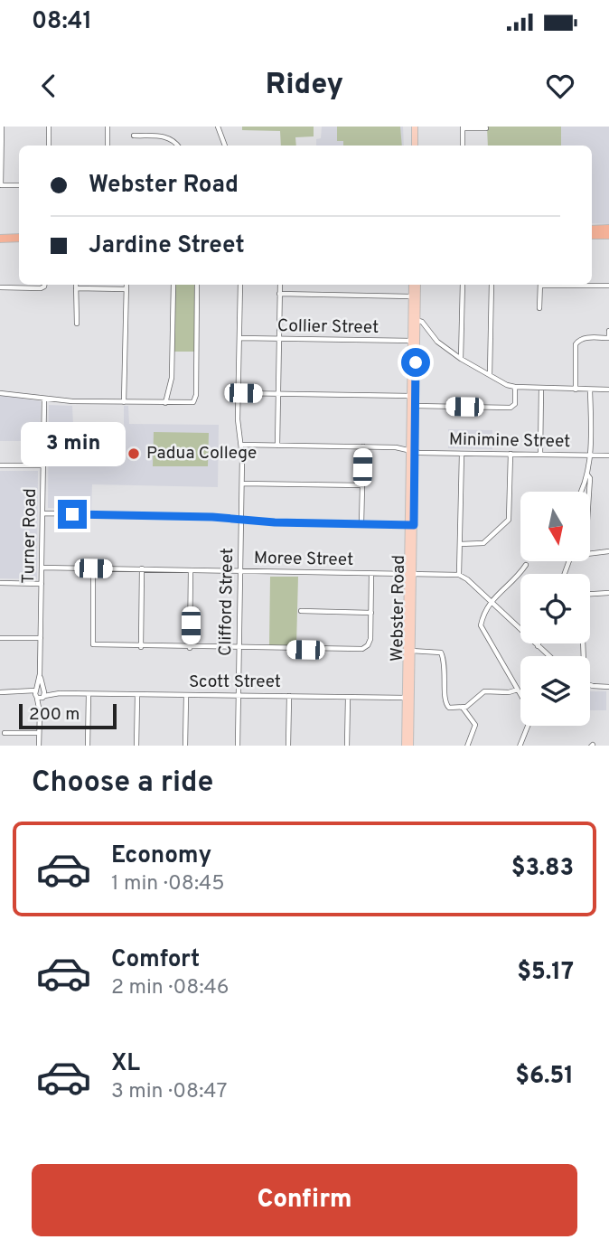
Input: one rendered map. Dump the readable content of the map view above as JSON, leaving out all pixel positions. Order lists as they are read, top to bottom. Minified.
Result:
{"streets":{"main road":["Webster Road"],"street":["Collier Street","Minimine Street","Turner Road","Moree Street","Clifford Street","Scott Street"]},"crossings":[["Collier Street","Clifford Street"],["Collier Street","Webster Road"],["Minimine Street","Clifford Street"],["Minimine Street","Webster Road"],["Turner Road","Moree Street"],["Turner Road","Scott Street"],["Moree Street","Clifford Street"],["Moree Street","Webster Road"],["Clifford Street","Scott Street"],["Webster Road","Scott Street"]],"places":["Padua College"],"scale_bar":"200 m","north":"bottom","page":{"status":"08:41","header":"Ridey","banner":["Webster Road","Jardine Street"],"bubble":"3 min","scale":"200 m","heading":"Choose a ride","list":[{"name":"Economy","note":"1 min · 08:45","value":"$3.83"},{"name":"Comfort","note":"2 min · 08:46","value":"$5.17"},{"name":"XL","note":"3 min · 08:47","value":"$6.51"}],"buttons":"Confirm"}}
